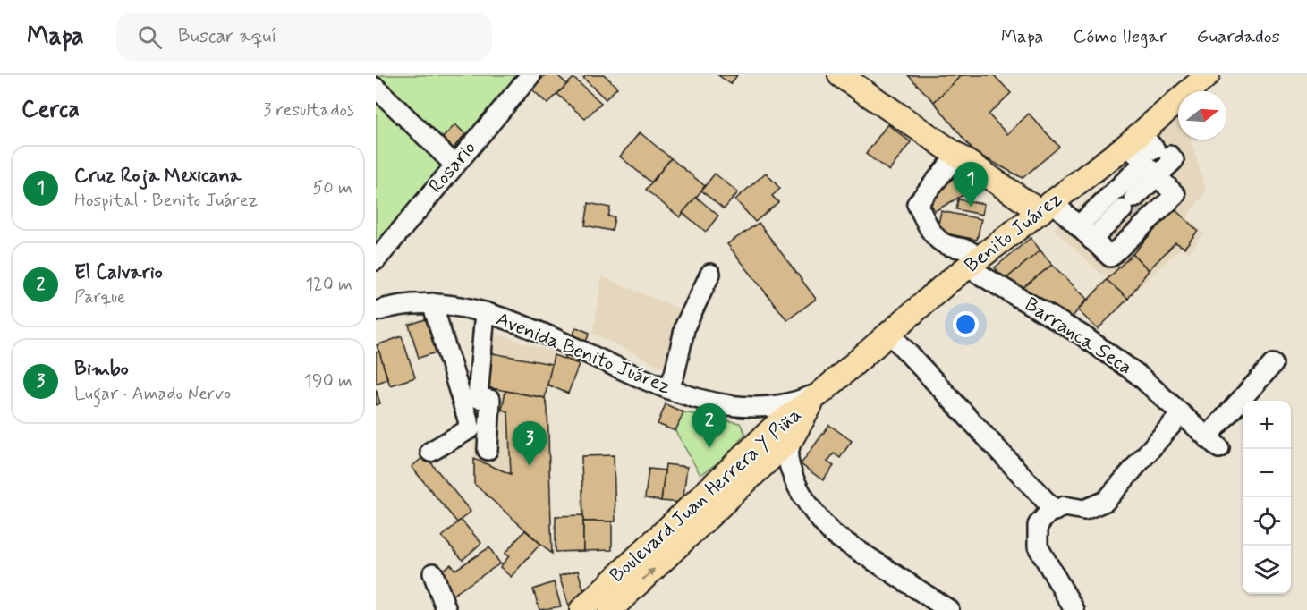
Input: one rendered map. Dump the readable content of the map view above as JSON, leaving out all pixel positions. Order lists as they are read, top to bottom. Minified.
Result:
{"streets":{"main road":["Benito Juárez","Boulevard Juan Herrera Y Piña"],"street":["Rosario","Barranca Seca","Avenida Benito Juárez"]},"crossings":[["Benito Juárez","Barranca Seca"],["Benito Juárez","Avenida Benito Juárez"],["Benito Juárez","Boulevard Juan Herrera Y Piña"],["Avenida Benito Juárez","Boulevard Juan Herrera Y Piña"]],"north":"right","page":{"header":"Mapa","search":"Buscar aquí","nav":["Mapa","Cómo llegar","Guardados"],"heading":["Cerca","3 resultados"],"list":[{"mark":"1","name":"Cruz Roja Mexicana","note":"Hospital · Benito Juárez","value":"50 m"},{"mark":"2","name":"El Calvario","note":"Parque","value":"120 m"},{"mark":"3","name":"Bimbo","note":"Lugar · Amado Nervo","value":"190 m"}],"pins":["1","2","3"],"map_buttons":["+","−"]}}
